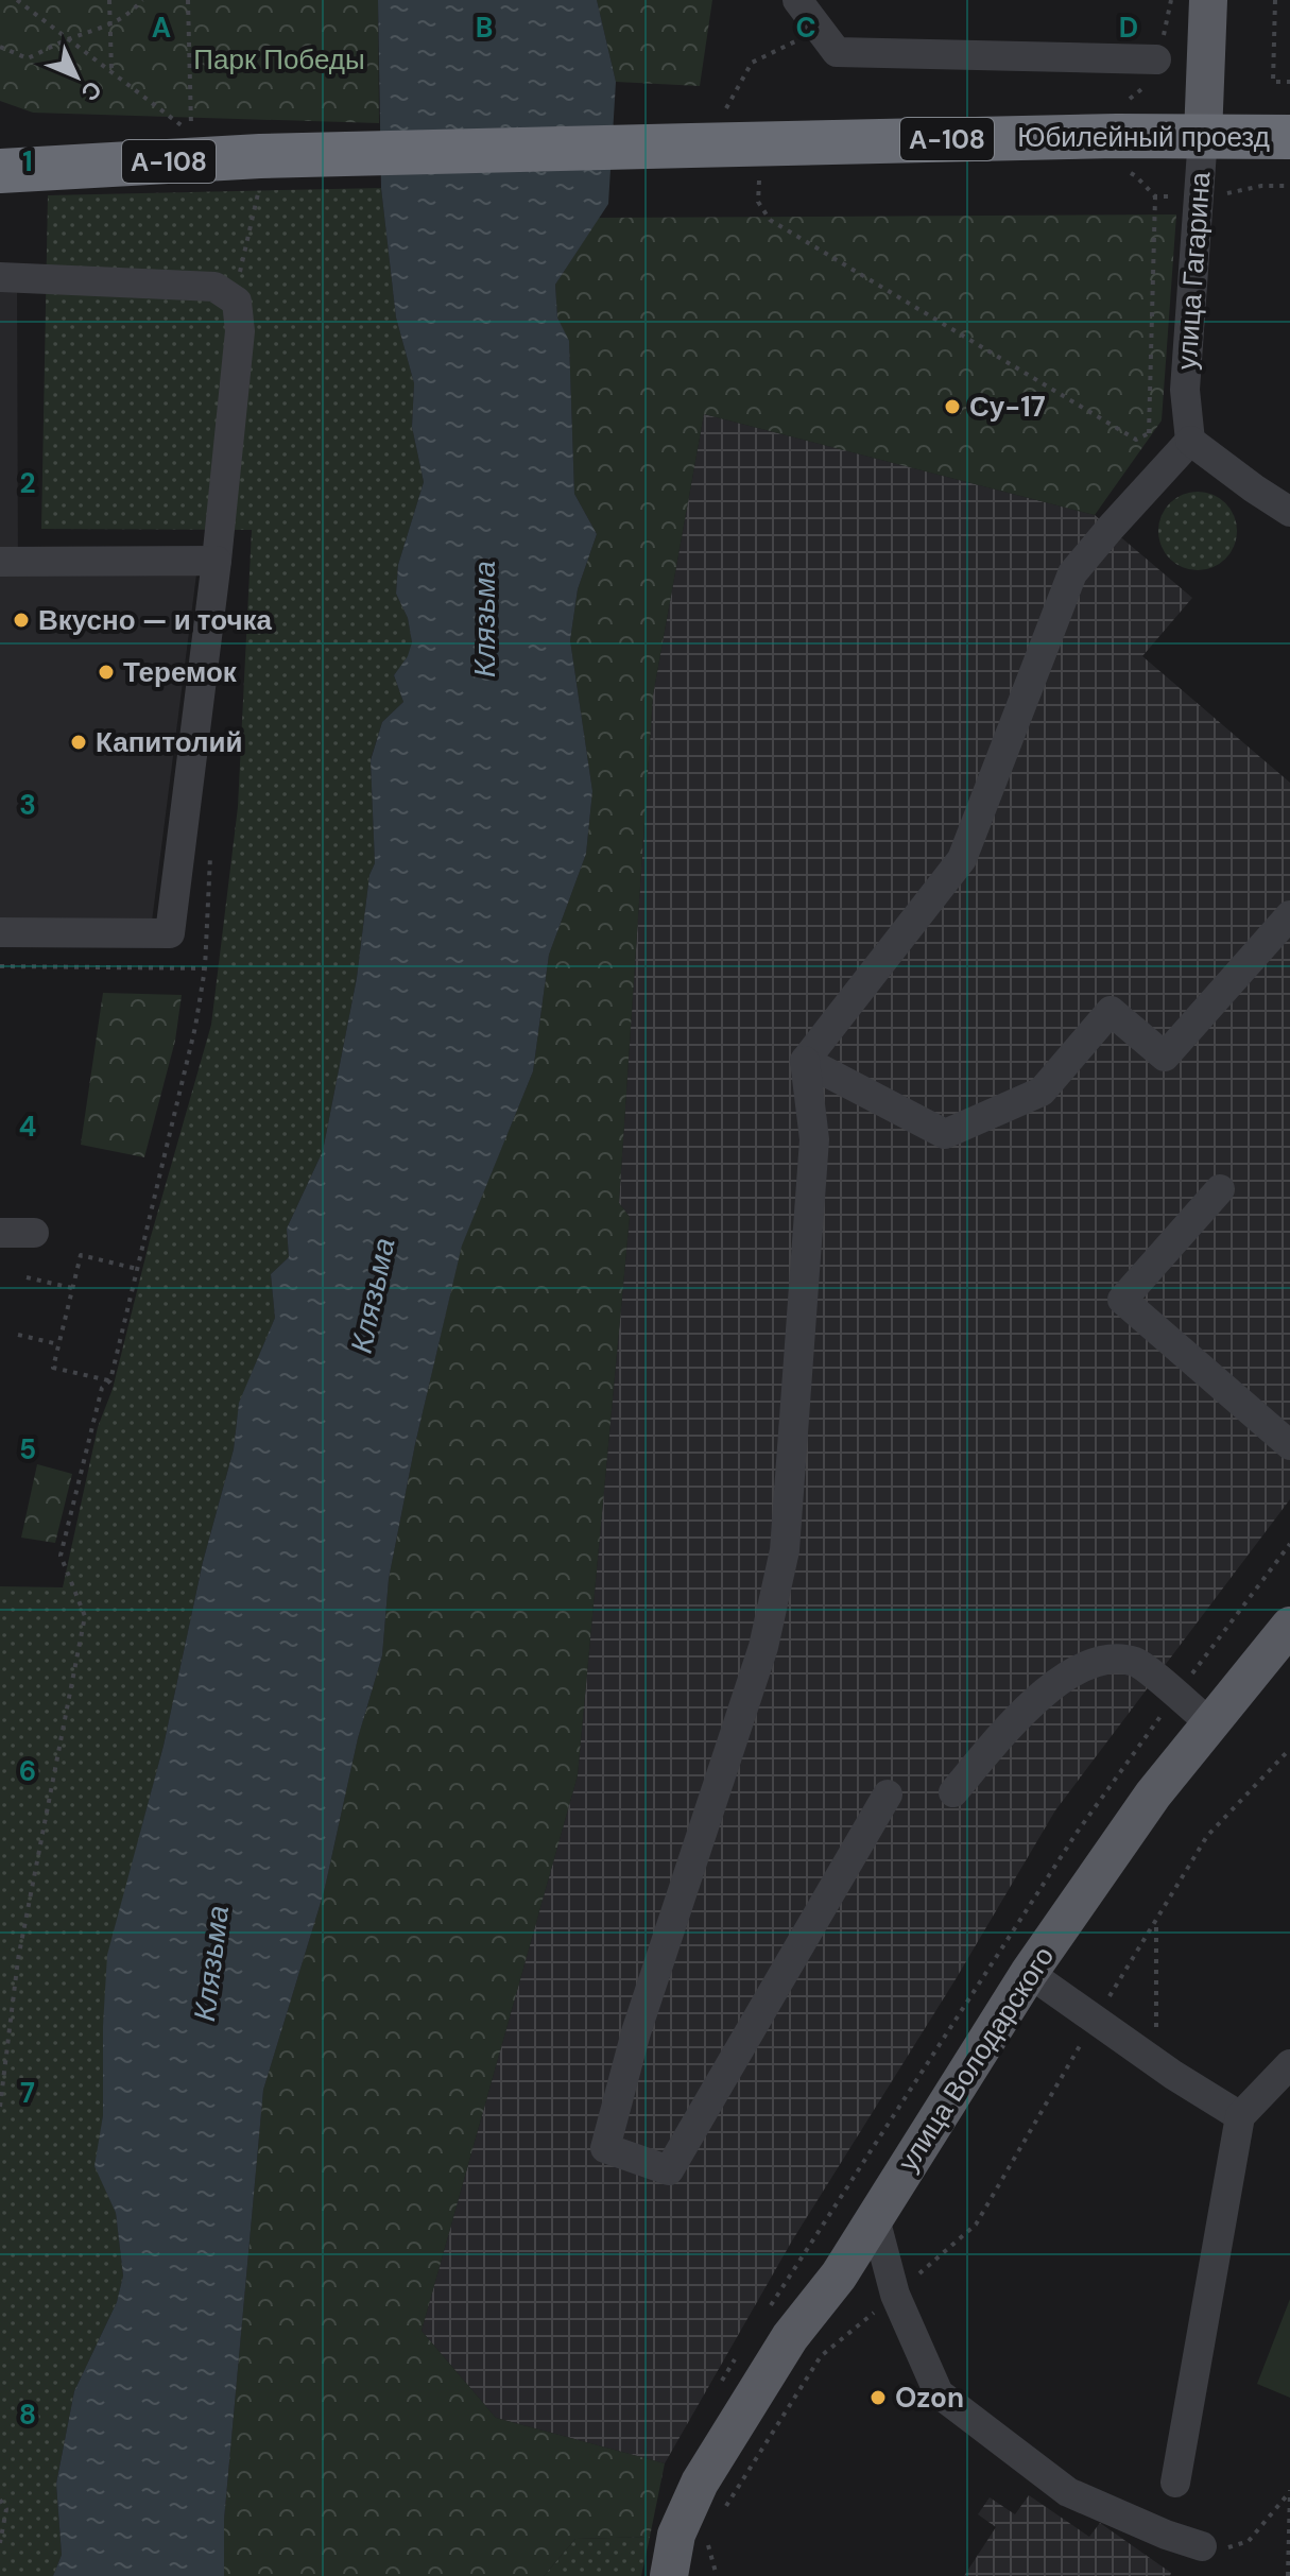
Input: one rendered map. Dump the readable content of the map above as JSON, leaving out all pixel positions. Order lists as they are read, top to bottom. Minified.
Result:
{"streets":{"highway":["Юбилейный проезд","А-108"],"main road":["улица Гагарина","улица Володарского"]},"crossings":[["Юбилейный проезд","А-108"],["Юбилейный проезд","улица Гагарина"]],"water":["Клязьма"],"parks":["Парк Победы"],"places":["Су-17","Вкусно — и точка","Теремок","Капитолий","Ozon"],"north":"bottom right","grid":{"columns":["A","B","C","D"],"rows":["1","2","3","4","5","6","7","8"]}}
